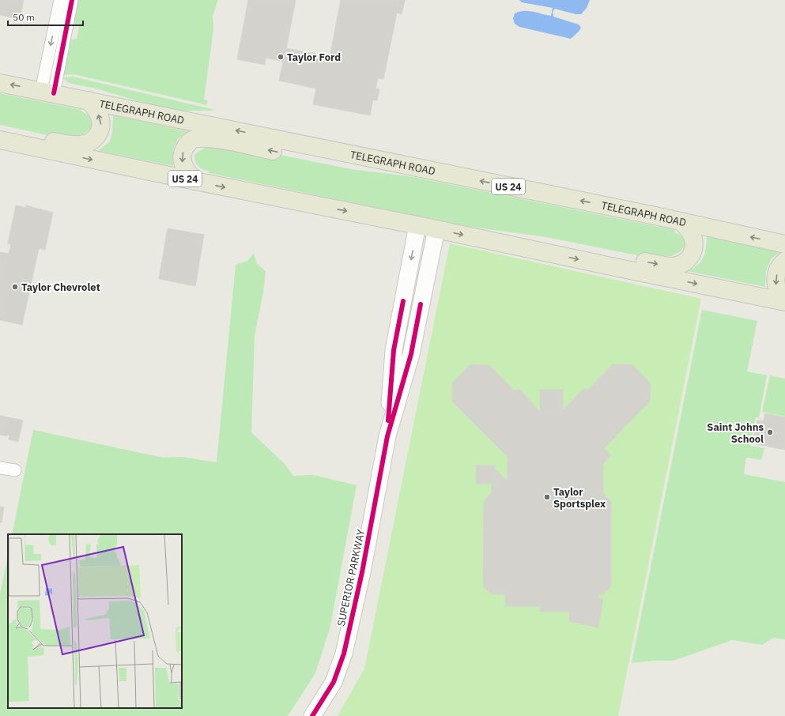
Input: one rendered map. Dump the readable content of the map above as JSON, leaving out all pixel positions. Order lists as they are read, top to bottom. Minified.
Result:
{"streets":{"main road":["TELEGRAPH ROAD","US 24","SUPERIOR PARKWAY"]},"crossings":[["US 24","SUPERIOR PARKWAY"]],"places":["Taylor Ford","Taylor Chevrolet","Saint Johns School","Taylor Sportsplex"],"scale_bar":"50 m"}
